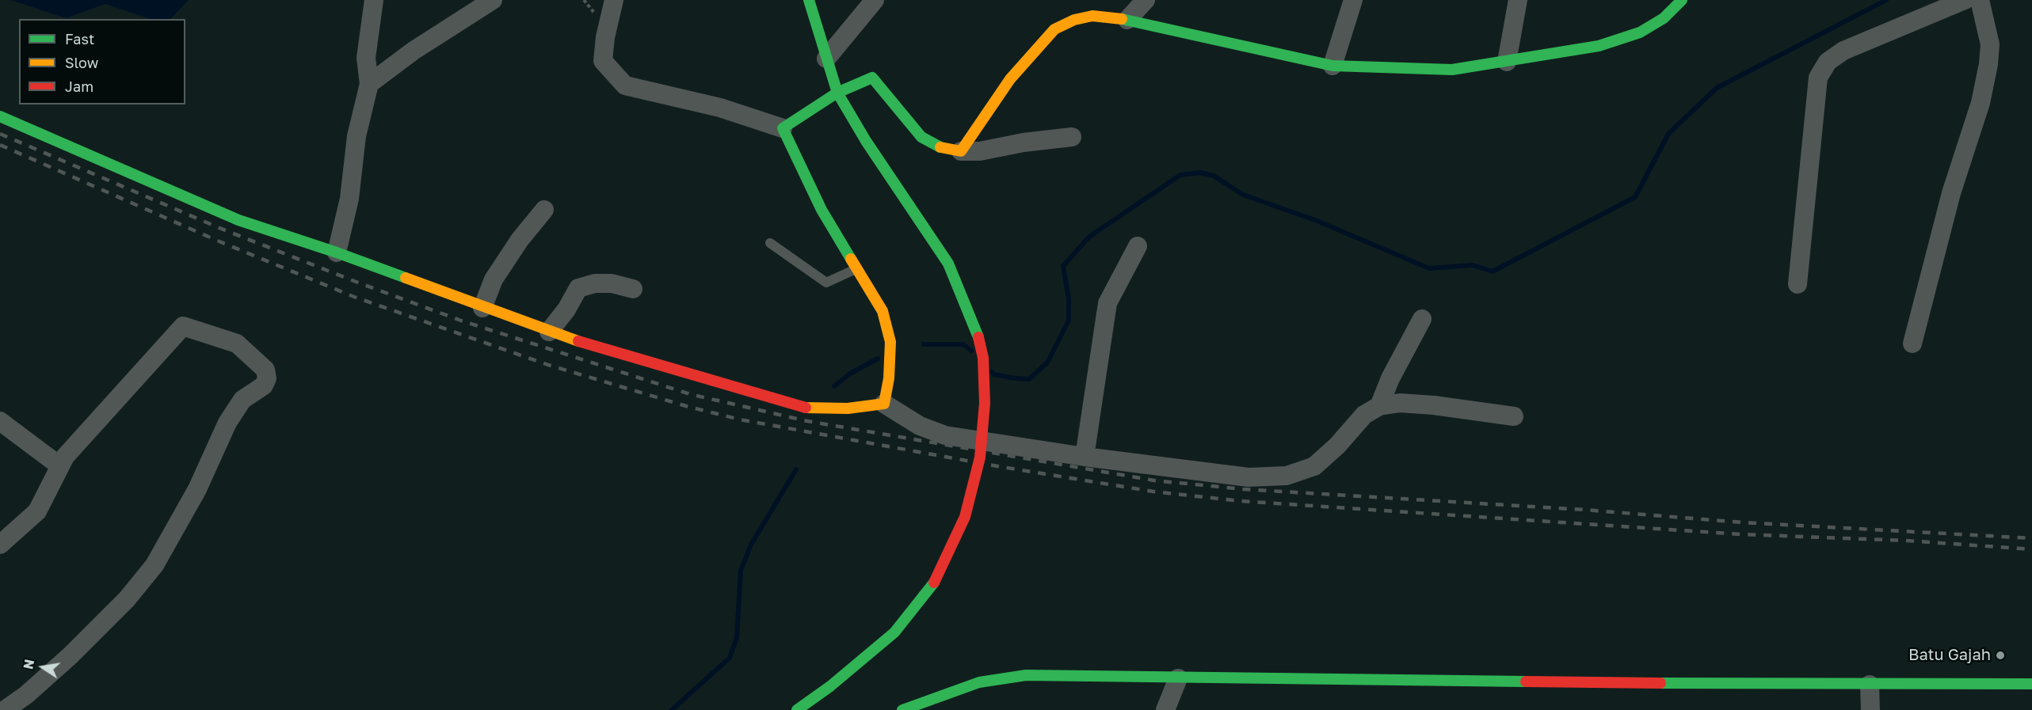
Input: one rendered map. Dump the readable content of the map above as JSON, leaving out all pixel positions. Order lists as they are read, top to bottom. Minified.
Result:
{"places":["Batu Gajah"],"legend":["Fast","Slow","Jam"],"north":"left"}
